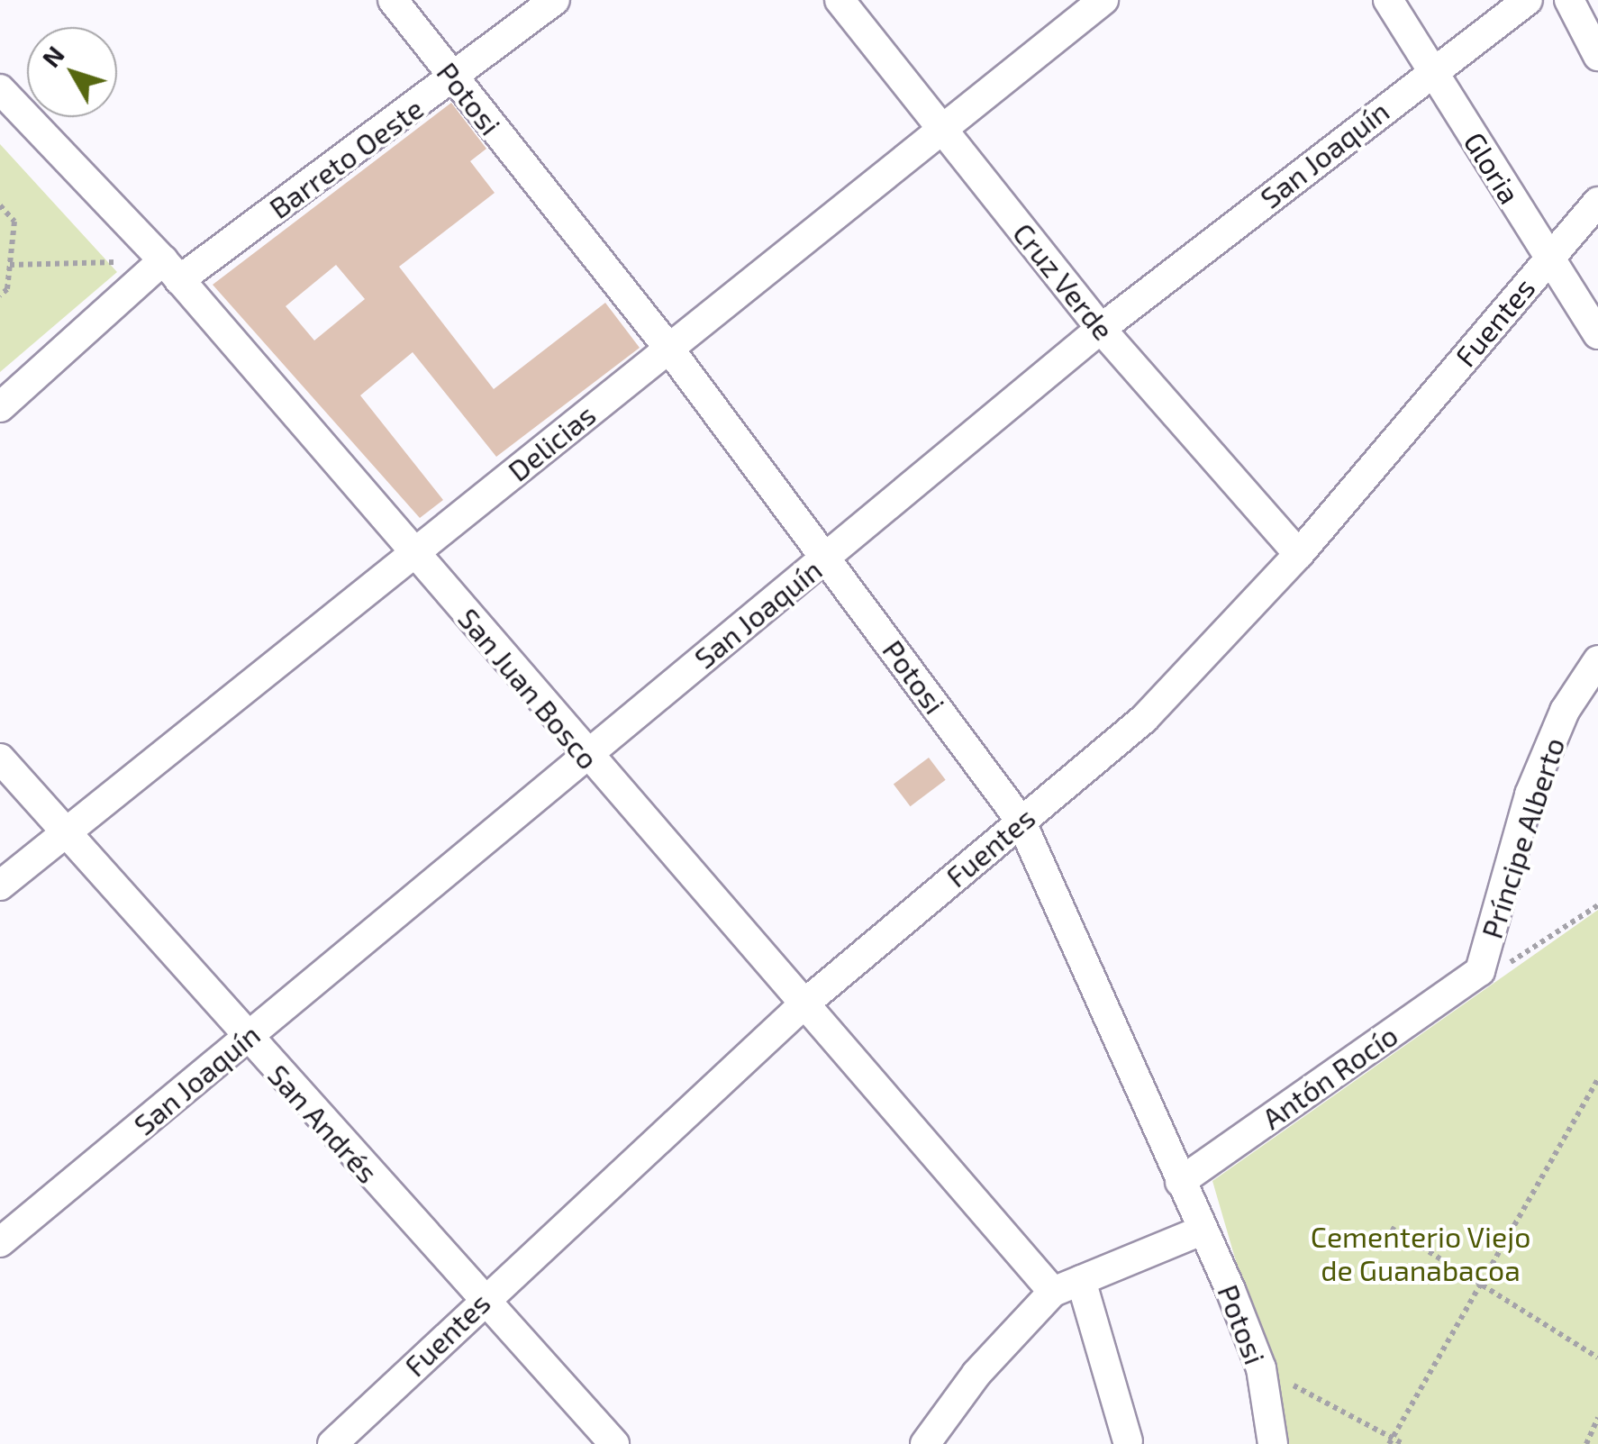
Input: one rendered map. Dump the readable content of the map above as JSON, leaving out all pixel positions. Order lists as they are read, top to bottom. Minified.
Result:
{"streets":{"street":["Potosi","San Joaquín","Barreto Oeste","Gloria","Cruz Verde","Fuentes","Delicias","San Juan Bosco","Príncipe Alberto","Antón Rocío","San Andrés"]},"crossings":[["Potosi","San Joaquín"],["Potosi","Barreto Oeste"],["Potosi","Fuentes"],["Potosi","Delicias"],["Potosi","Antón Rocío"],["San Joaquín","Gloria"],["San Joaquín","Cruz Verde"],["San Joaquín","San Juan Bosco"],["San Joaquín","San Andrés"],["Barreto Oeste","San Juan Bosco"],["Gloria","Fuentes"],["Cruz Verde","Fuentes"],["Cruz Verde","Delicias"],["Fuentes","San Juan Bosco"],["Fuentes","San Andrés"],["Delicias","San Juan Bosco"],["Delicias","San Andrés"],["Príncipe Alberto","Antón Rocío"]],"parks":["Cementerio Viejo de Guanabacoa"],"north":"top left"}
